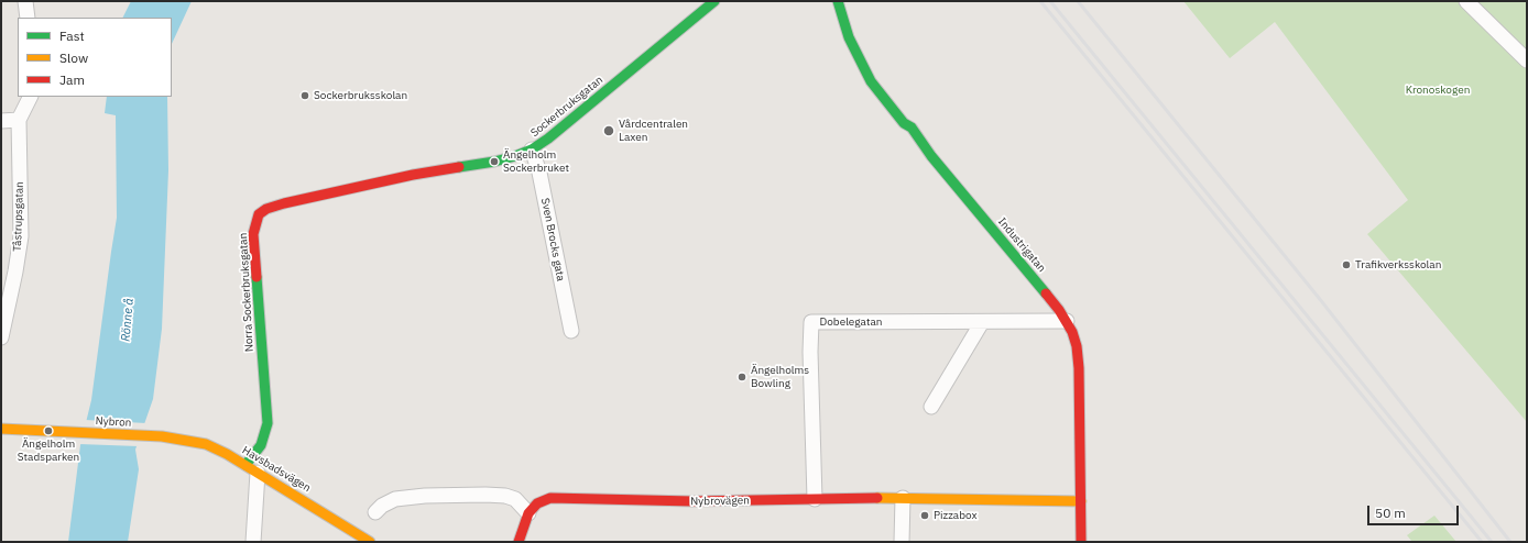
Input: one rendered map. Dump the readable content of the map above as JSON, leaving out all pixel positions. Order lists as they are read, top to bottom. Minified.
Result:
{"streets":{"street":["Sockerbruksgatan","Tåstrupsgatan","Sven Brocks gata","Industrigatan","Norra Sockerbruksgatan","Dobelegatan","Nybron","Havsbadsvägen","Nybrovägen"]},"crossings":[["Sockerbruksgatan","Sven Brocks gata"],["Sockerbruksgatan","Norra Sockerbruksgatan"],["Industrigatan","Dobelegatan"],["Industrigatan","Nybrovägen"],["Norra Sockerbruksgatan","Havsbadsvägen"],["Dobelegatan","Nybrovägen"],["Nybron","Havsbadsvägen"]],"water":["Rönne å"],"parks":["Kronoskogen"],"places":["Sockerbruksskolan","Vårdcentralen Laxen","Ängelholm Sockerbruket","Trafikverksskolan","Ängelholms Bowling","Ängelholm Stadsparken","Pizzabox"],"legend":["Fast","Slow","Jam"],"scale_bar":"50 m"}
